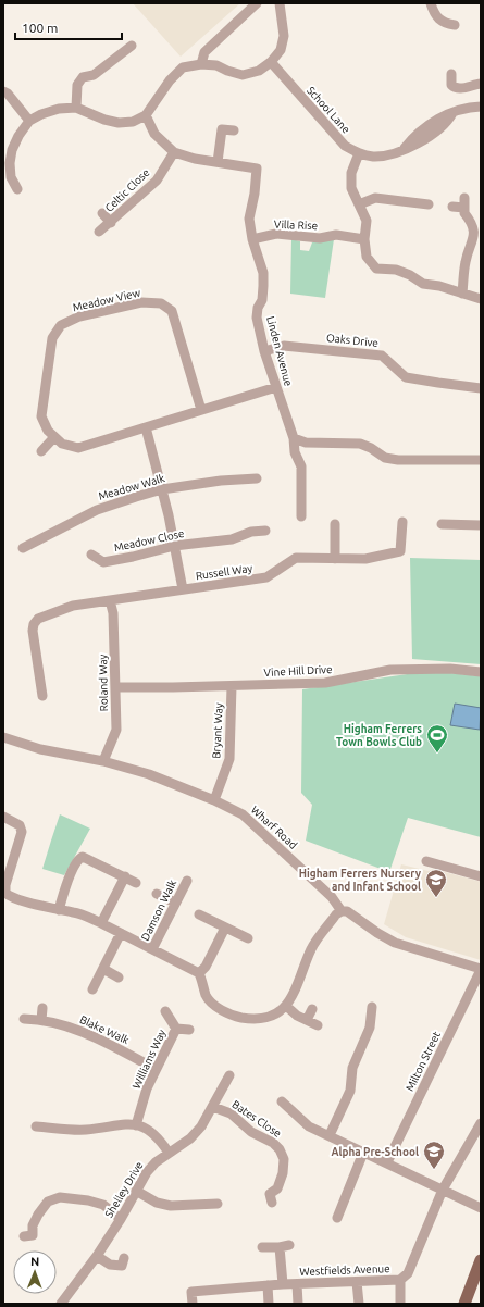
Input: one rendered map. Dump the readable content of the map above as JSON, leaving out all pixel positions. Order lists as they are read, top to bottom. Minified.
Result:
{"streets":{"street":["School Lane","Celtic Close","Villa Rise","Meadow View","Oaks Drive","Linden Avenue","Meadow Walk","Meadow Close","Russell Way","Vine Hill Drive","Roland Way","Bryant Way","Wharf Road","Damson Walk","Blake Walk","Williams Way","Milton Street","Bates Close","Shelley Drive","Westfields Avenue"]},"crossings":[["Celtic Close","Linden Avenue"],["Villa Rise","Linden Avenue"],["Meadow View","Linden Avenue"],["Oaks Drive","Linden Avenue"],["Russell Way","Roland Way"],["Vine Hill Drive","Roland Way"],["Vine Hill Drive","Bryant Way"],["Roland Way","Wharf Road"],["Bryant Way","Wharf Road"],["Wharf Road","Milton Street"],["Blake Walk","Williams Way"],["Bates Close","Shelley Drive"]],"places":{"sports":["Higham Ferrers Town Bowls Club"],"school or university":["Higham Ferrers Nursery and Infant School","Alpha Pre-School"]},"scale_bar":"100 m","north":"top"}
